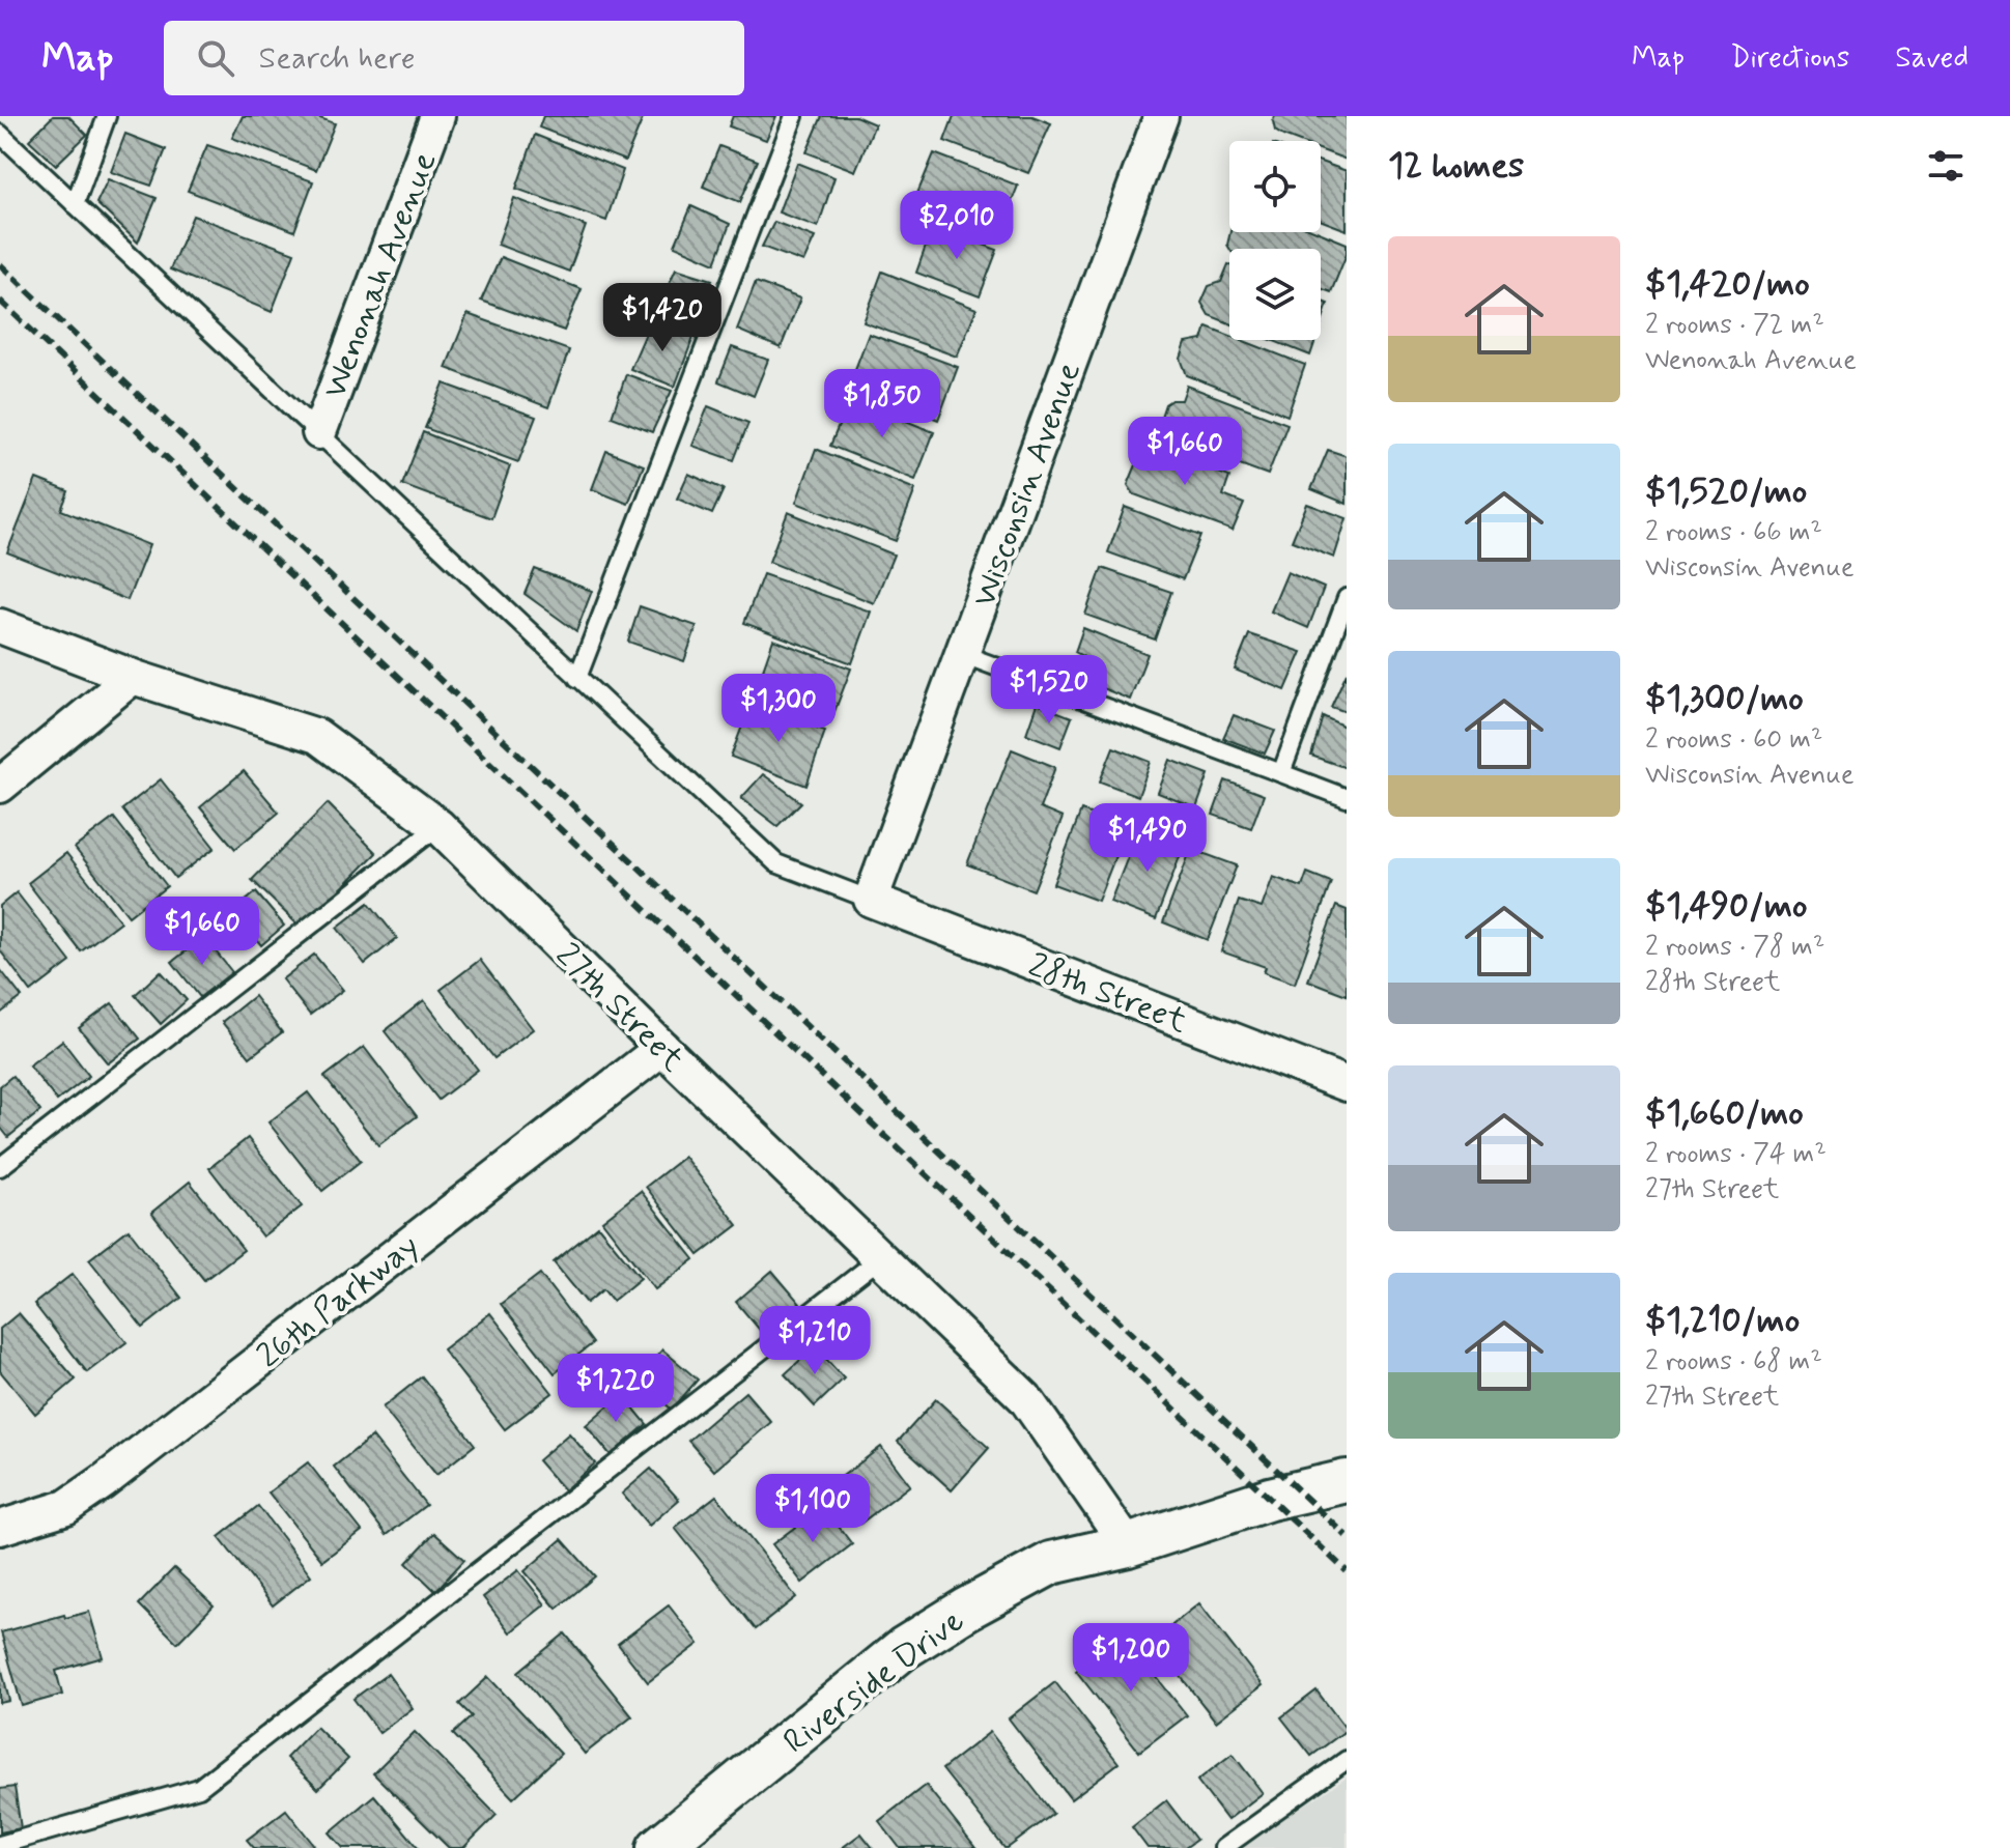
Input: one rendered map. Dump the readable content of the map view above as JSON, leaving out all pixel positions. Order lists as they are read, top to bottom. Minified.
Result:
{"streets":{"street":["Wenonah Avenue","Wisconsin Avenue","28th Street","27th Street","26th Parkway","Riverside Drive"]},"crossings":[["Wisconsin Avenue","28th Street"],["27th Street","26th Parkway"],["27th Street","Riverside Drive"]],"page":{"header":"Map","search":"Search here","nav":["Map","Directions","Saved"],"heading":"12 homes","price":["$2,010","$1,420","$1,850","$1,660","$1,520","$1,300","$1,490","$1,660","$1,210","$1,220","$1,100","$1,200"],"list":[{"name":"$1,420/mo","note":"2 rooms · 72 m² · Wenonah Avenue"},{"name":"$1,520/mo","note":"2 rooms · 66 m² · Wisconsin Avenue"},{"name":"$1,300/mo","note":"2 rooms · 60 m² · Wisconsin Avenue"},{"name":"$1,490/mo","note":"2 rooms · 78 m² · 28th Street"},{"name":"$1,660/mo","note":"2 rooms · 74 m² · 27th Street"},{"name":"$1,210/mo","note":"2 rooms · 68 m² · 27th Street"}]}}
